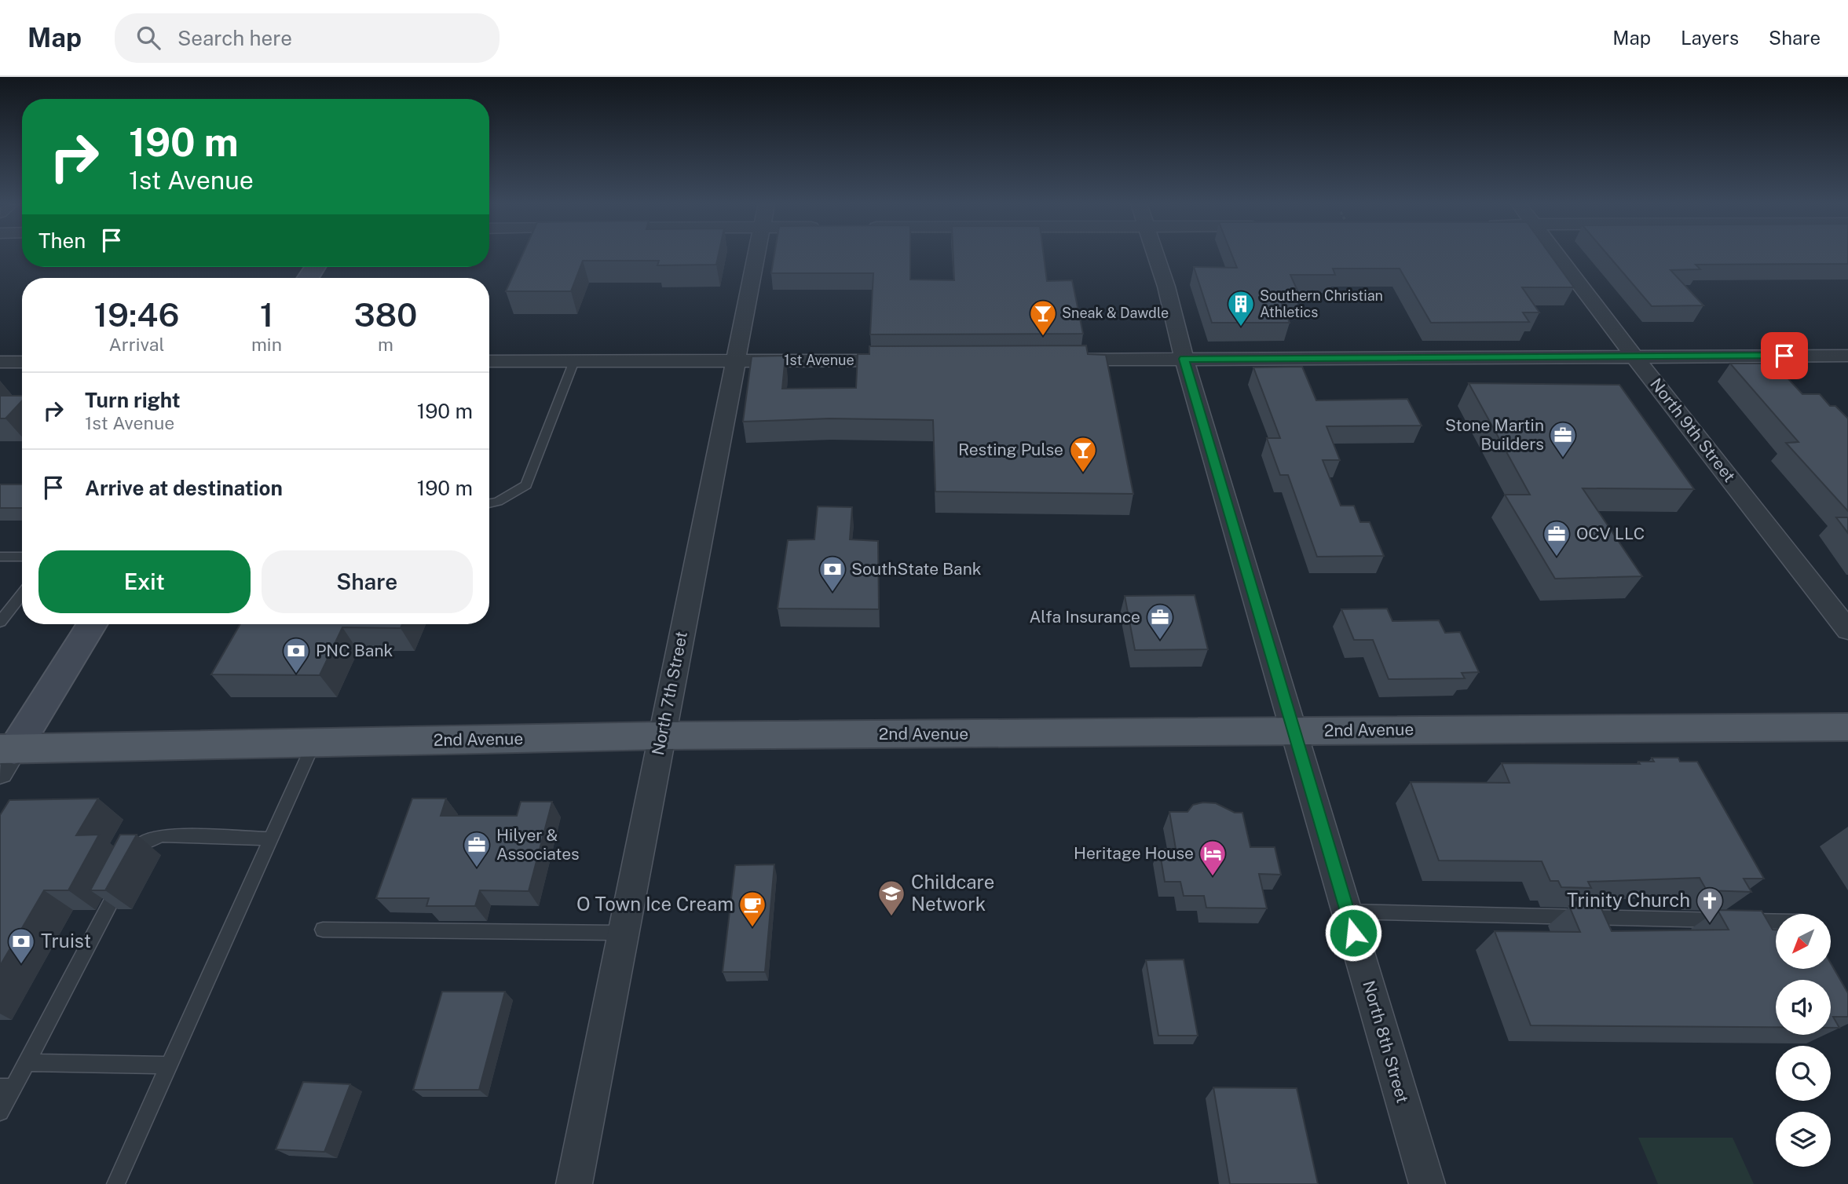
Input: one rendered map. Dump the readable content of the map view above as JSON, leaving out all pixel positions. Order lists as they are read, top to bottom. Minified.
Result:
{"streets":{"main road":["2nd Avenue"],"street":["1st Avenue","North 9th Street","North 7th Street","North 8th Street"]},"crossings":[["1st Avenue","North 7th Street"],["North 7th Street","2nd Avenue"],["2nd Avenue","North 8th Street"]],"places":{"building":["Southern Christian Athletics"],"bar":["Sneak & Dawdle","Resting Pulse"],"office":["Stone Martin Builders","OCV LLC","Alfa Insurance","Hilyer & Associates"],"bank":["SouthState Bank","PNC Bank","Truist"],"hotel":["Heritage House"],"school or university":["Childcare Network"],"church":["Trinity Church"],"cafe":["O Town Ice Cream"]},"north":"bottom left","page":{"header":"Map","search":"Search here","nav":["Map","Layers","Share"],"turn":["190 m","1st Avenue"],"then":"Then","eta":["19:46","Arrival","1","min","380","m"],"list":[{"name":"Turn right","note":"1st Avenue","value":"190 m"},{"name":"Arrive at destination","value":"190 m"}],"buttons":["Exit","Share"]}}
